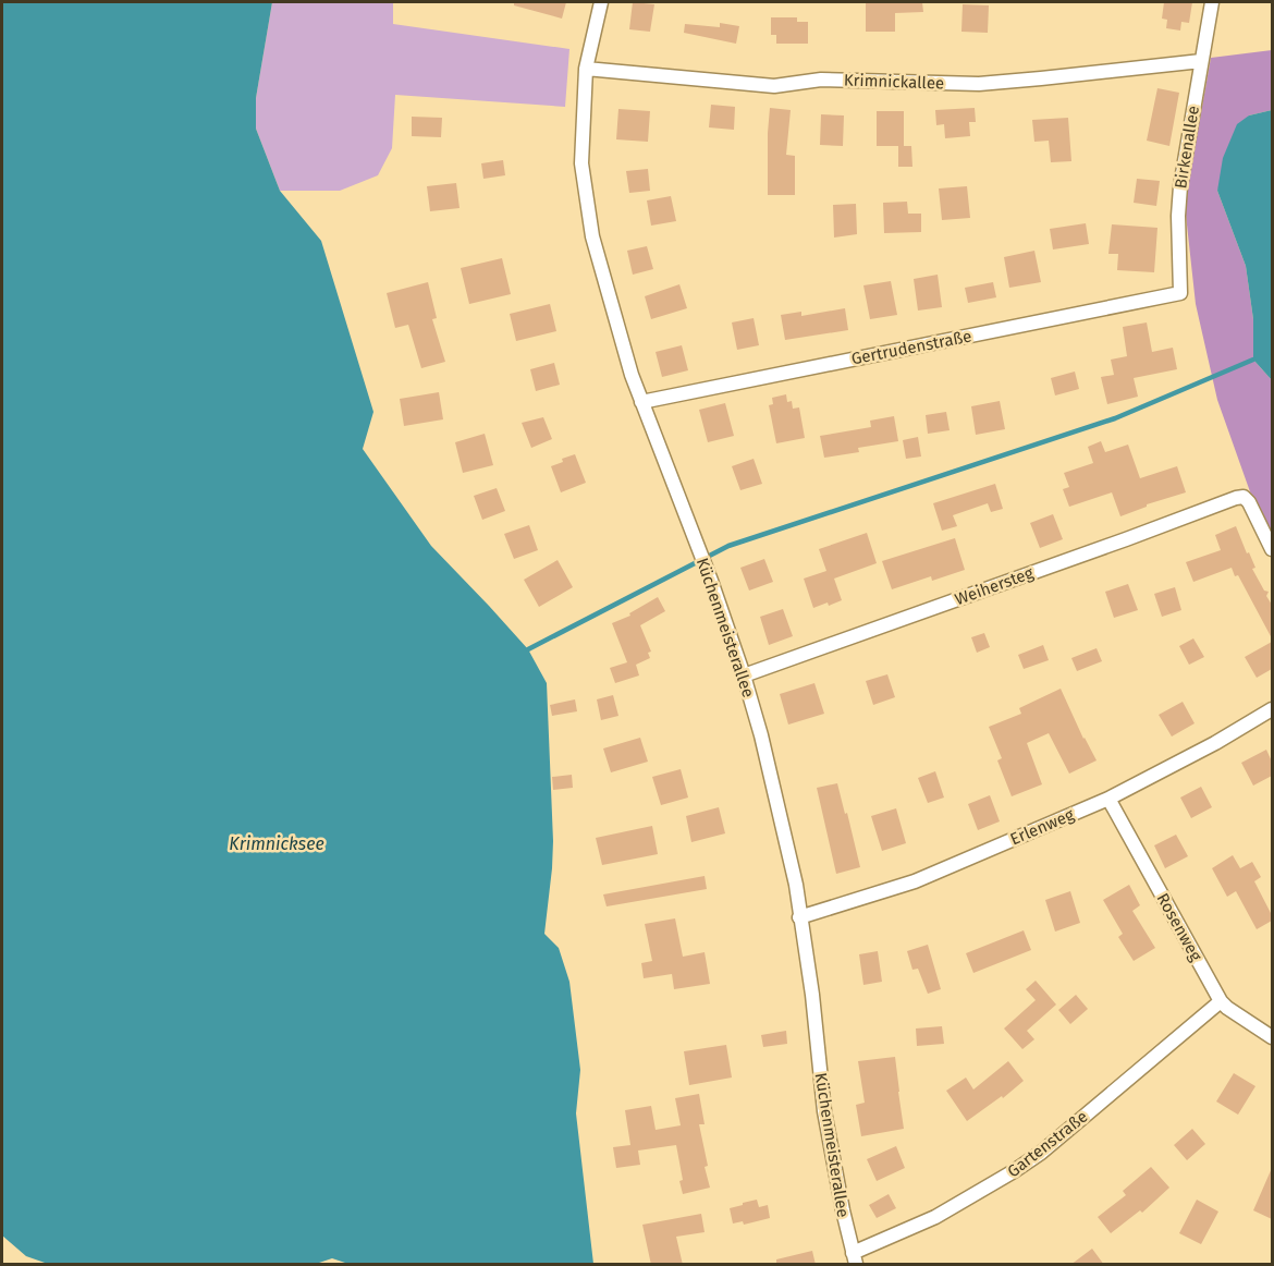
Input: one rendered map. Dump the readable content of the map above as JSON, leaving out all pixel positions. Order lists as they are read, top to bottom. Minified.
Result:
{"streets":{"street":["Krimnickallee","Birkenallee","Gertrudenstraße","Weihersteg","Küchenmeisterallee","Erlenweg","Rosenweg","Gartenstraße"]},"crossings":[["Krimnickallee","Birkenallee"],["Krimnickallee","Küchenmeisterallee"],["Birkenallee","Gertrudenstraße"],["Gertrudenstraße","Küchenmeisterallee"],["Weihersteg","Küchenmeisterallee"],["Küchenmeisterallee","Erlenweg"],["Küchenmeisterallee","Gartenstraße"],["Erlenweg","Rosenweg"],["Rosenweg","Gartenstraße"]],"water":["Krimnicksee"]}
